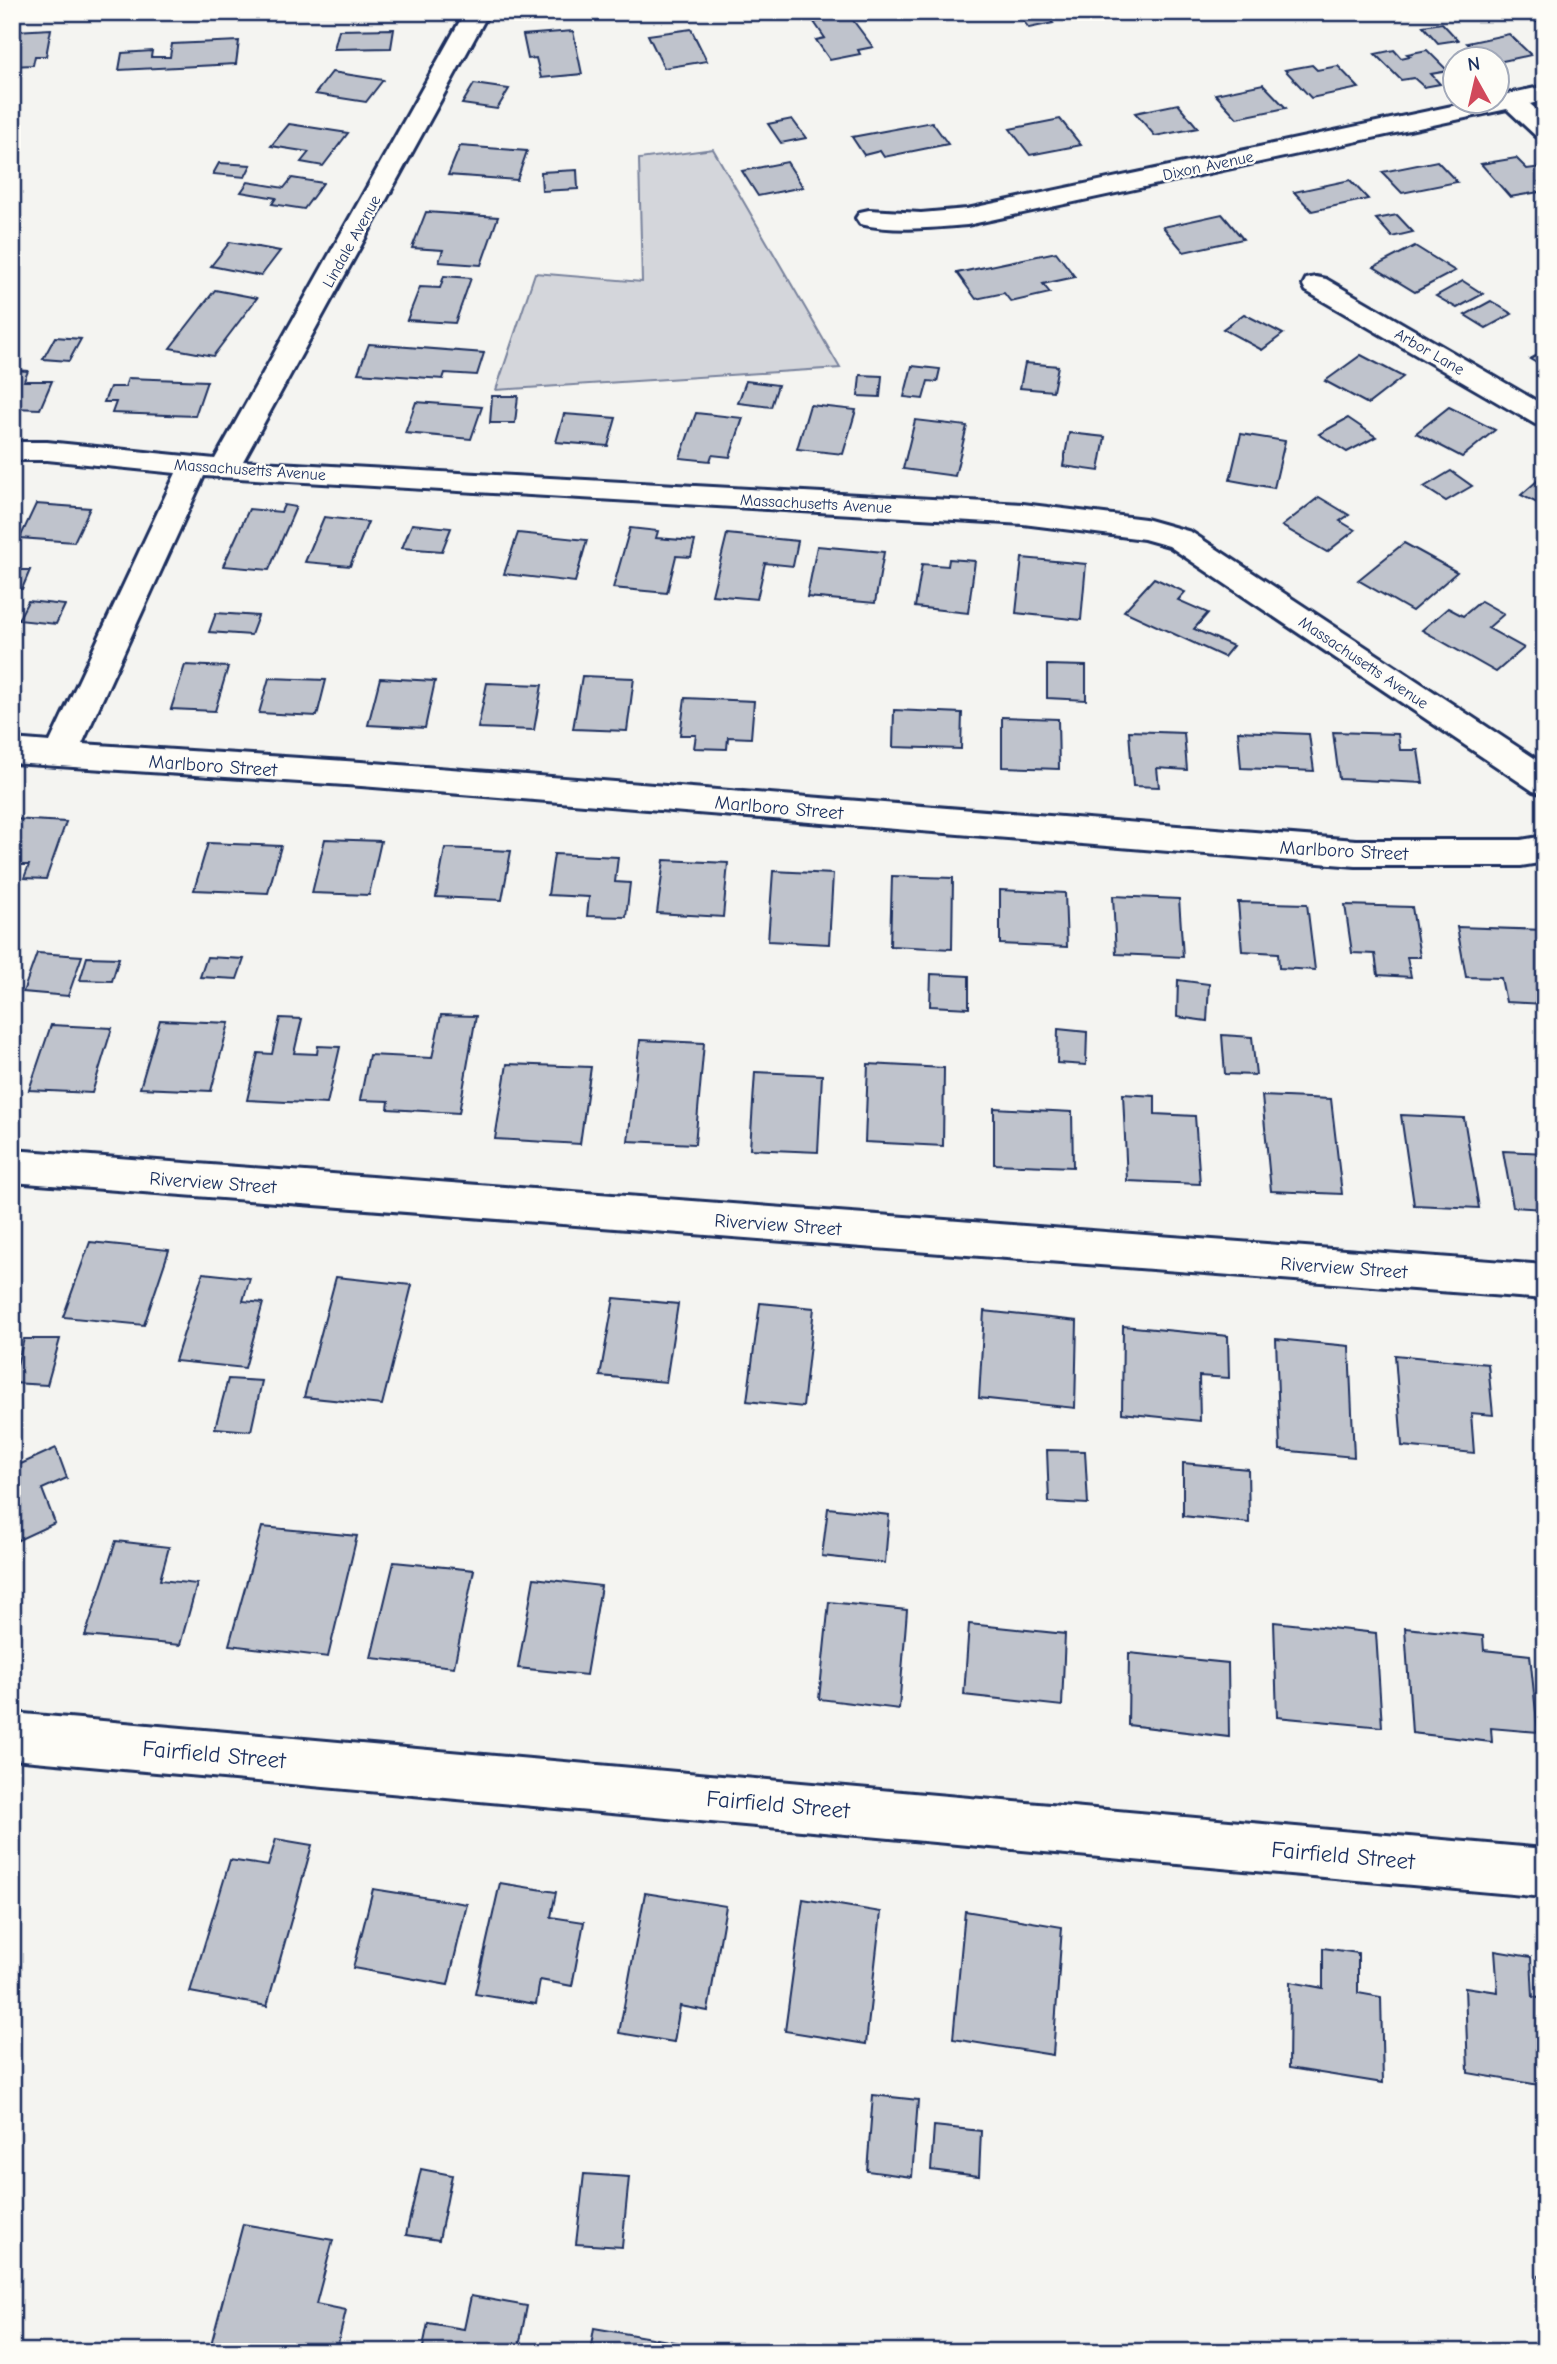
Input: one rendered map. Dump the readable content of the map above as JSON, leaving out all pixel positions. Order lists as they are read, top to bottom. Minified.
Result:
{"streets":{"street":["Dixon Avenue","Lindale Avenue","Arbor Lane","Massachusetts Avenue","Marlboro Street","Riverview Street","Fairfield Street"]},"crossings":[["Lindale Avenue","Massachusetts Avenue"],["Lindale Avenue","Marlboro Street"]],"north":"top"}
